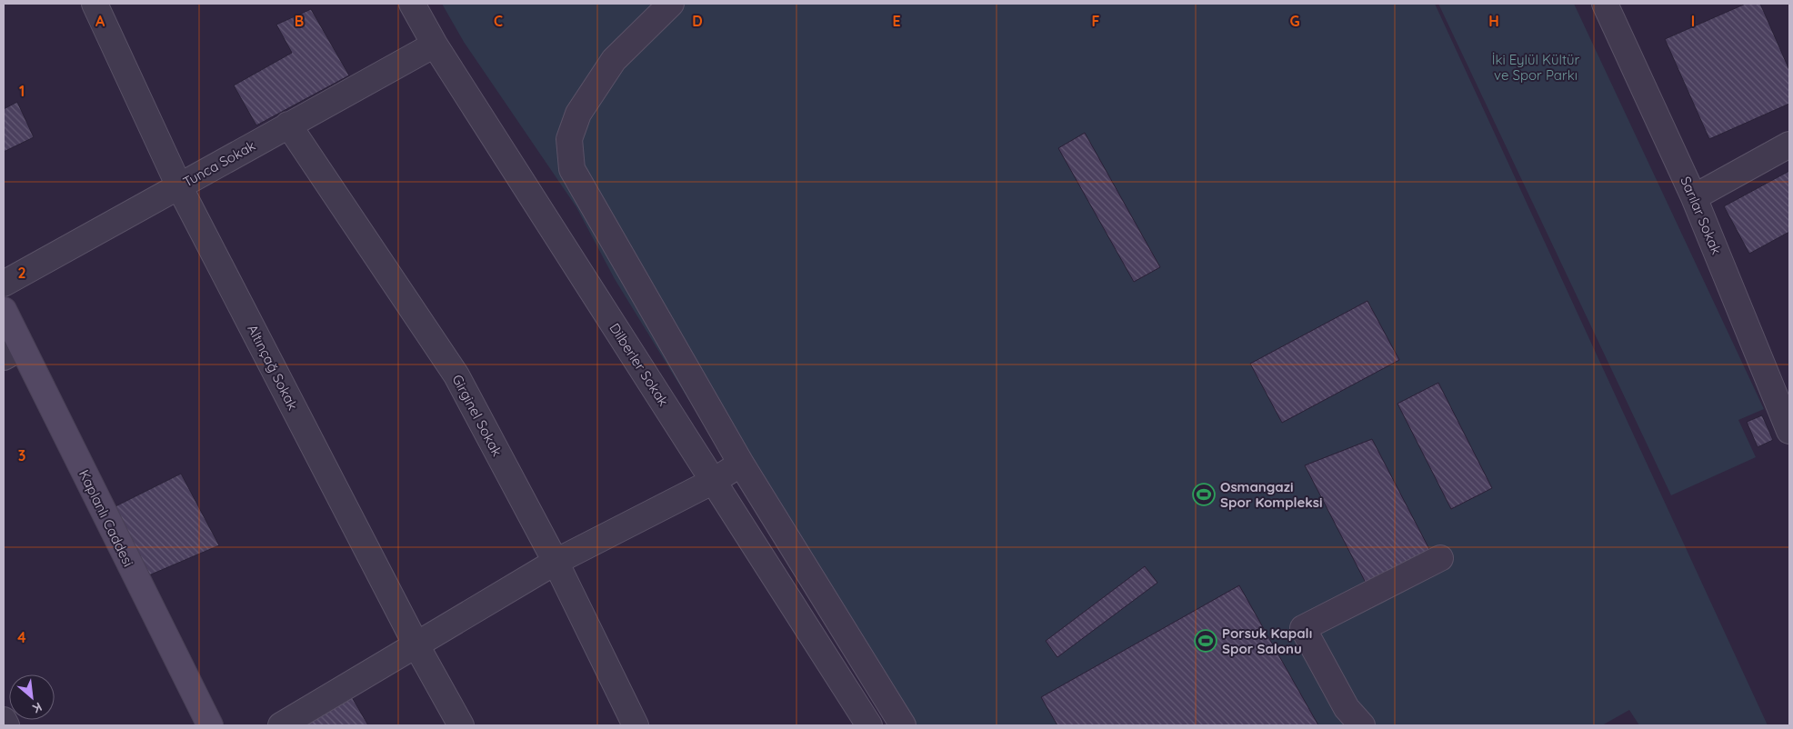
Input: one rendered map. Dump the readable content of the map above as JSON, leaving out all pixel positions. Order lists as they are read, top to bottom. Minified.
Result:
{"streets":{"main road":["Kaplanlı Caddesi"],"street":["Tunca Sokak","Sarılar Sokak","Dilberler Sokak","Altınçağ Sokak","Girginel Sokak"]},"crossings":[["Tunca Sokak","Dilberler Sokak"],["Tunca Sokak","Altınçağ Sokak"],["Tunca Sokak","Girginel Sokak"]],"parks":["İki Eylül Kültür ve Spor Parkı"],"places":{"sports":["Osmangazi Spor Kompleksi","Porsuk Kapalı Spor Salonu"]},"north":"bottom right","grid":{"columns":["A","B","C","D","E","F","G","H","I"],"rows":["1","2","3","4"]}}
